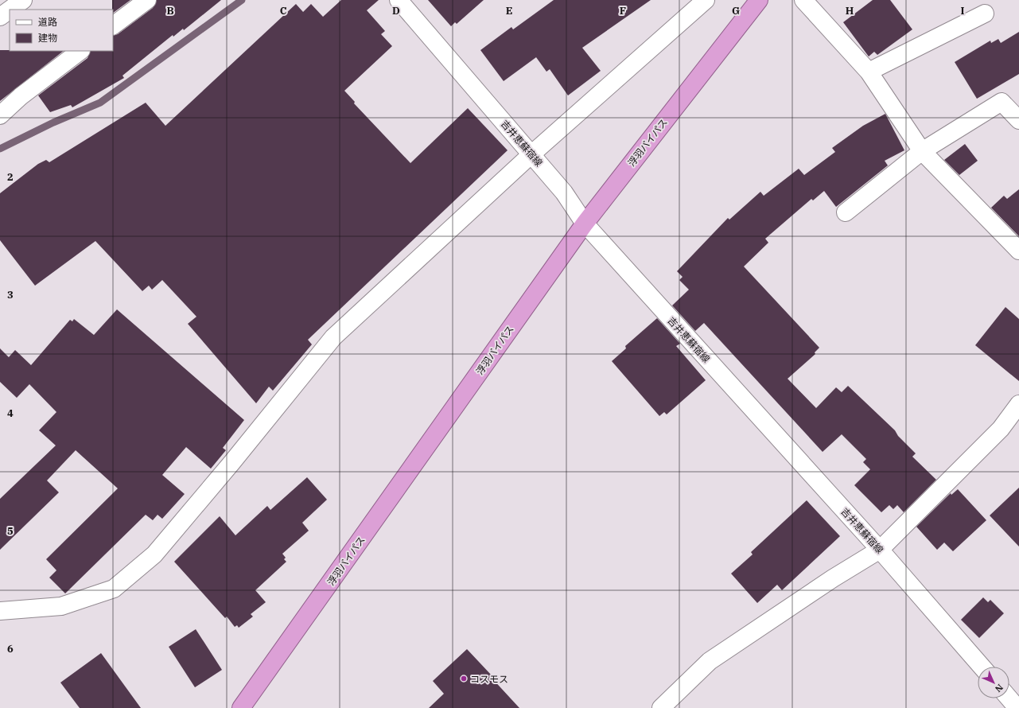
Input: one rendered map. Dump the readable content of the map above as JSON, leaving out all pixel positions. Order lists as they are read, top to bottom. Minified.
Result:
{"streets":{"highway":["浮羽バイパス"],"street":["吉井恵蘇宿線"]},"crossings":[["浮羽バイパス","吉井恵蘇宿線"]],"places":["コスモス"],"legend":["道路","建物"],"north":"bottom right","grid":{"columns":["B","C","D","E","F","G","H","I"],"rows":["2","3","4","5","6"]}}
